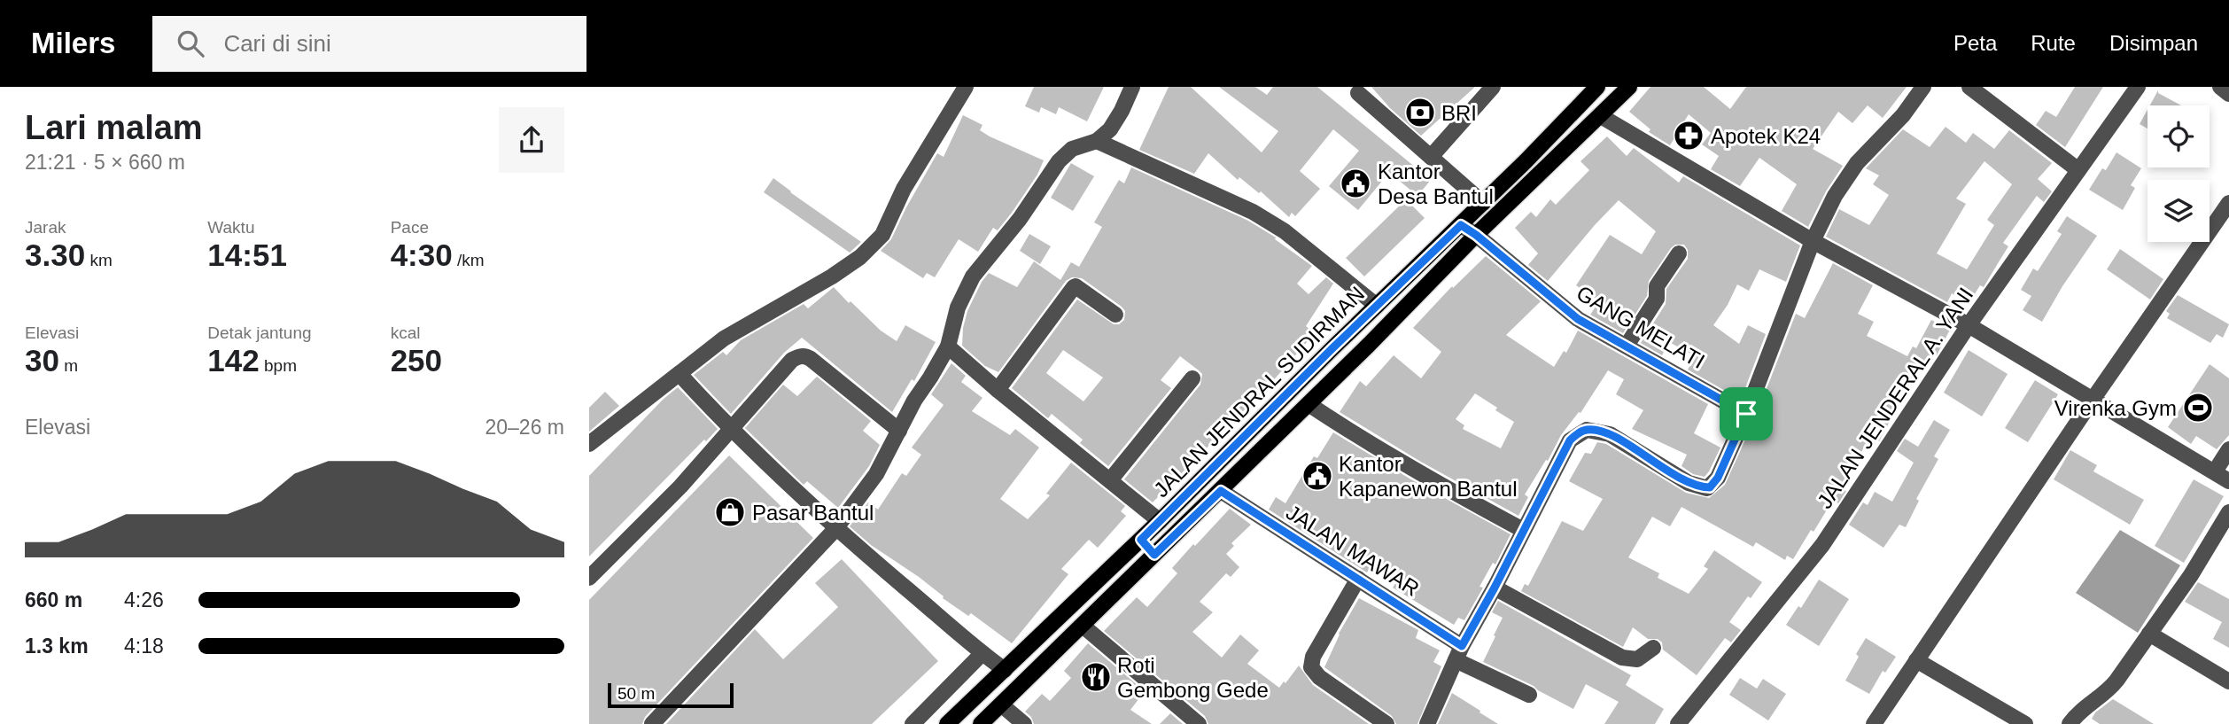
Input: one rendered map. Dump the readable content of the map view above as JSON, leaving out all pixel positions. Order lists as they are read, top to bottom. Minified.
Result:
{"streets":{"main road":["JALAN JENDRAL SUDIRMAN"],"street":["GANG MELATI","JALAN JENDERAL A. YANI","JALAN MAWAR"]},"crossings":[["GANG MELATI","JALAN JENDRAL SUDIRMAN"],["JALAN JENDRAL SUDIRMAN","JALAN MAWAR"]],"places":{"bank":["BRI"],"pharmacy":["Apotek K24"],"public building":["Kantor Desa Bantul","Kantor Kapanewon Bantul"],"sports":["Virenka Gym"],"shop":["Pasar Bantul"],"restaurant":["Roti Gembong Gede"]},"scale_bar":"50 m","page":{"header":"Milers","search":"Cari di sini","nav":["Peta","Rute","Disimpan"],"heading":["Lari malam","21:21 · 5 × 660 m"],"stats":[["Jarak","3.30 km"],["Waktu","14:51"],["Pace","4:30 /km"],["Elevasi","30 m"],["Detak jantung","142 bpm"],["kcal","250"]],"chart":["Elevasi","20–26 m"],"list":[{"name":"660 m","note":"4:26"},{"name":"1.3 km","note":"4:18"}],"scale":"50 m"}}
